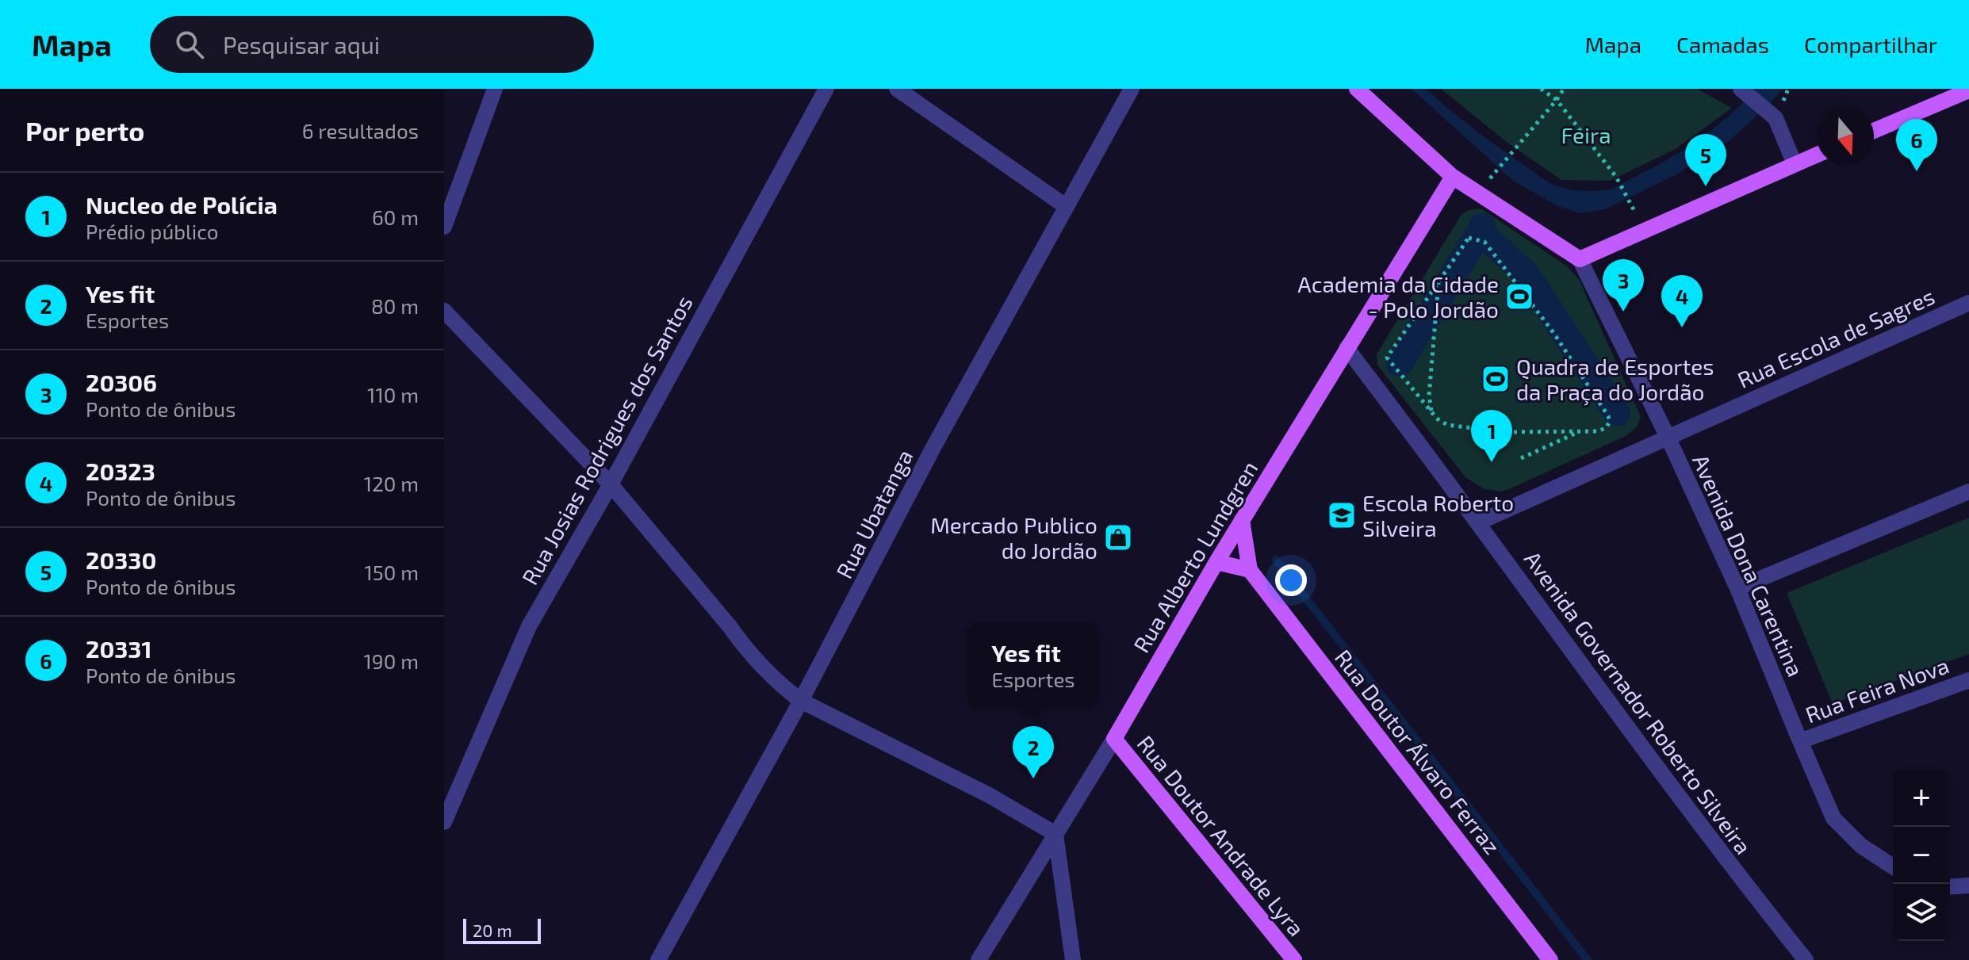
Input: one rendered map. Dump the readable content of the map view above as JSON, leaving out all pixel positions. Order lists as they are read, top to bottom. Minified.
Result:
{"streets":{"main road":["Rua Alberto Lundgren","Rua Doutor Álvaro Ferraz","Rua Doutor Andrade Lyra"],"street":["Rua Escola de Sagres","Rua Josias Rodrigues dos Santos","Rua Ubatanga","Avenida Dona Carentina","Rua Feira Nova","Avenida Governador Roberto Silveira"]},"crossings":[["Rua Escola de Sagres","Avenida Dona Carentina"],["Rua Escola de Sagres","Avenida Governador Roberto Silveira"],["Rua Alberto Lundgren","Avenida Governador Roberto Silveira"],["Rua Alberto Lundgren","Rua Doutor Álvaro Ferraz"],["Rua Alberto Lundgren","Rua Doutor Andrade Lyra"],["Avenida Dona Carentina","Rua Feira Nova"]],"parks":["Feira"],"places":{"sports":["Academia da Cidade - Polo Jordão","Quadra de Esportes da Praça do Jordão"],"school or university":["Escola Roberto Silveira"],"shop":["Mercado Publico do Jordão"]},"scale_bar":"20 m","north":"bottom","page":{"header":"Mapa","search":"Pesquisar aqui","nav":["Mapa","Camadas","Compartilhar"],"heading":["Por perto","6 resultados"],"pins":["6","5","3","4","1","2"],"list":[{"mark":"1","name":"Nucleo de Polícia","note":"Prédio público","value":"60 m"},{"mark":"2","name":"Yes fit","note":"Esportes","value":"80 m"},{"mark":"3","name":"20306","note":"Ponto de ônibus","value":"110 m"},{"mark":"4","name":"20323","note":"Ponto de ônibus","value":"120 m"},{"mark":"5","name":"20330","note":"Ponto de ônibus","value":"150 m"},{"mark":"6","name":"20331","note":"Ponto de ônibus","value":"190 m"}],"popup":["Yes fit","Esportes"],"map_buttons":["+","−"],"scale":"20 m"}}
